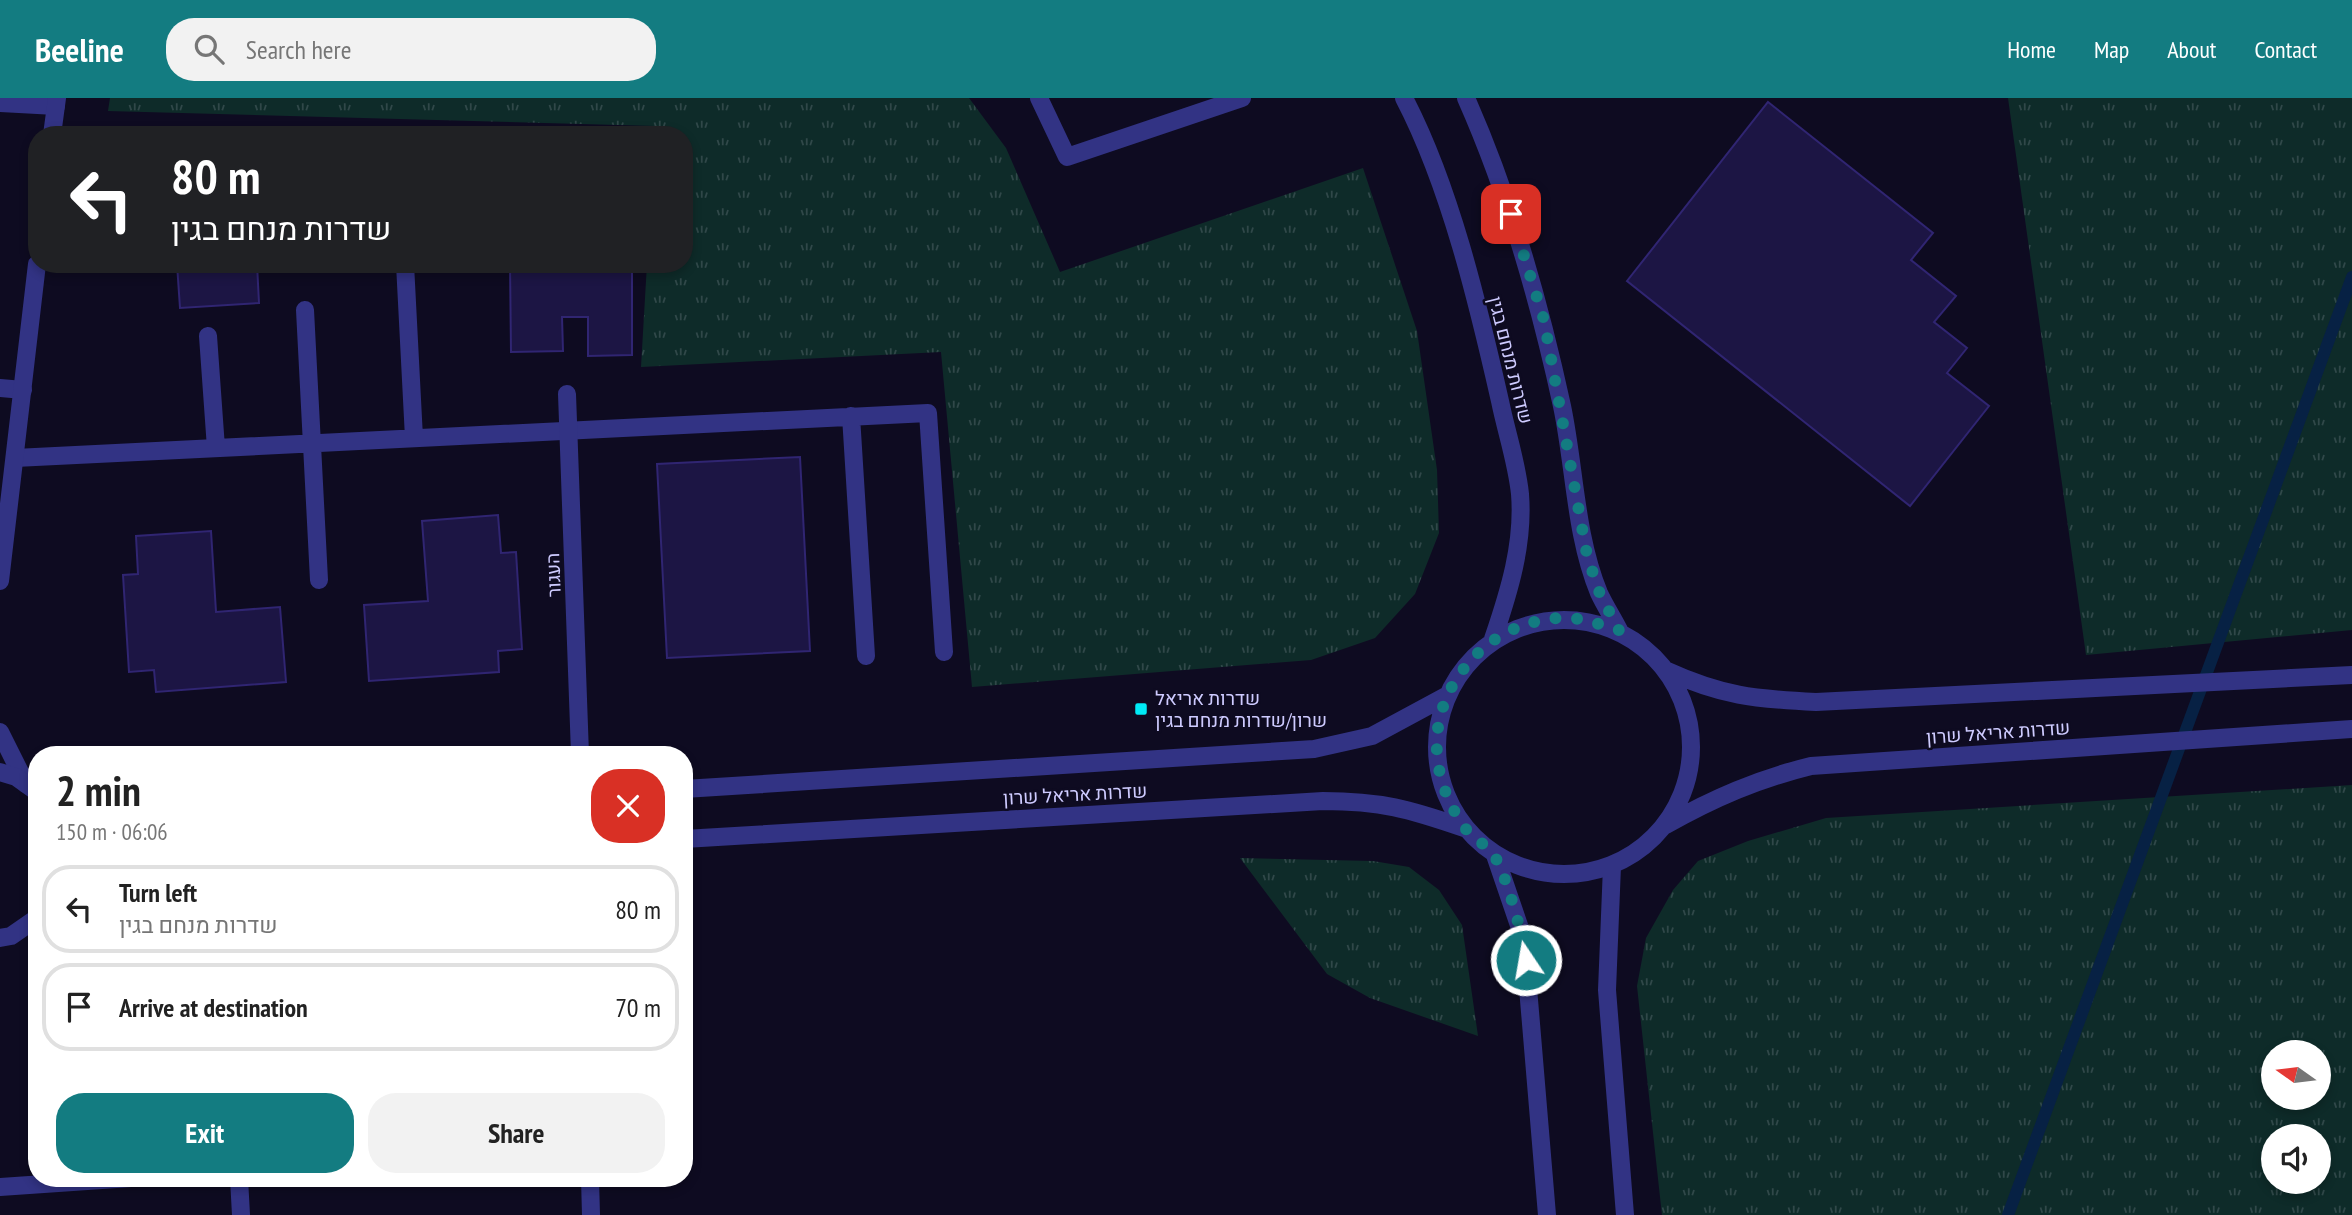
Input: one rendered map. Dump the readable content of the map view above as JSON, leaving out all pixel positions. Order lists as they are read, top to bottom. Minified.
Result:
{"streets":{"street":["שדרות מנחם בגין","העגור","שדרות אריאל שרון"]},"places":{"transit":["שדרות אריאל שרון/שדרות מנחם בגין"]},"north":"left","page":{"header":"Beeline","search":"Search here","nav":["Home","Map","About","Contact"],"turn":["80 m","שדרות מנחם בגין"],"heading":["2 min","150 m · 06:06"],"list":[{"name":"Turn left","note":"שדרות מנחם בגין","value":"80 m"},{"name":"Arrive at destination","value":"70 m"}],"buttons":["Exit","Share"]}}
